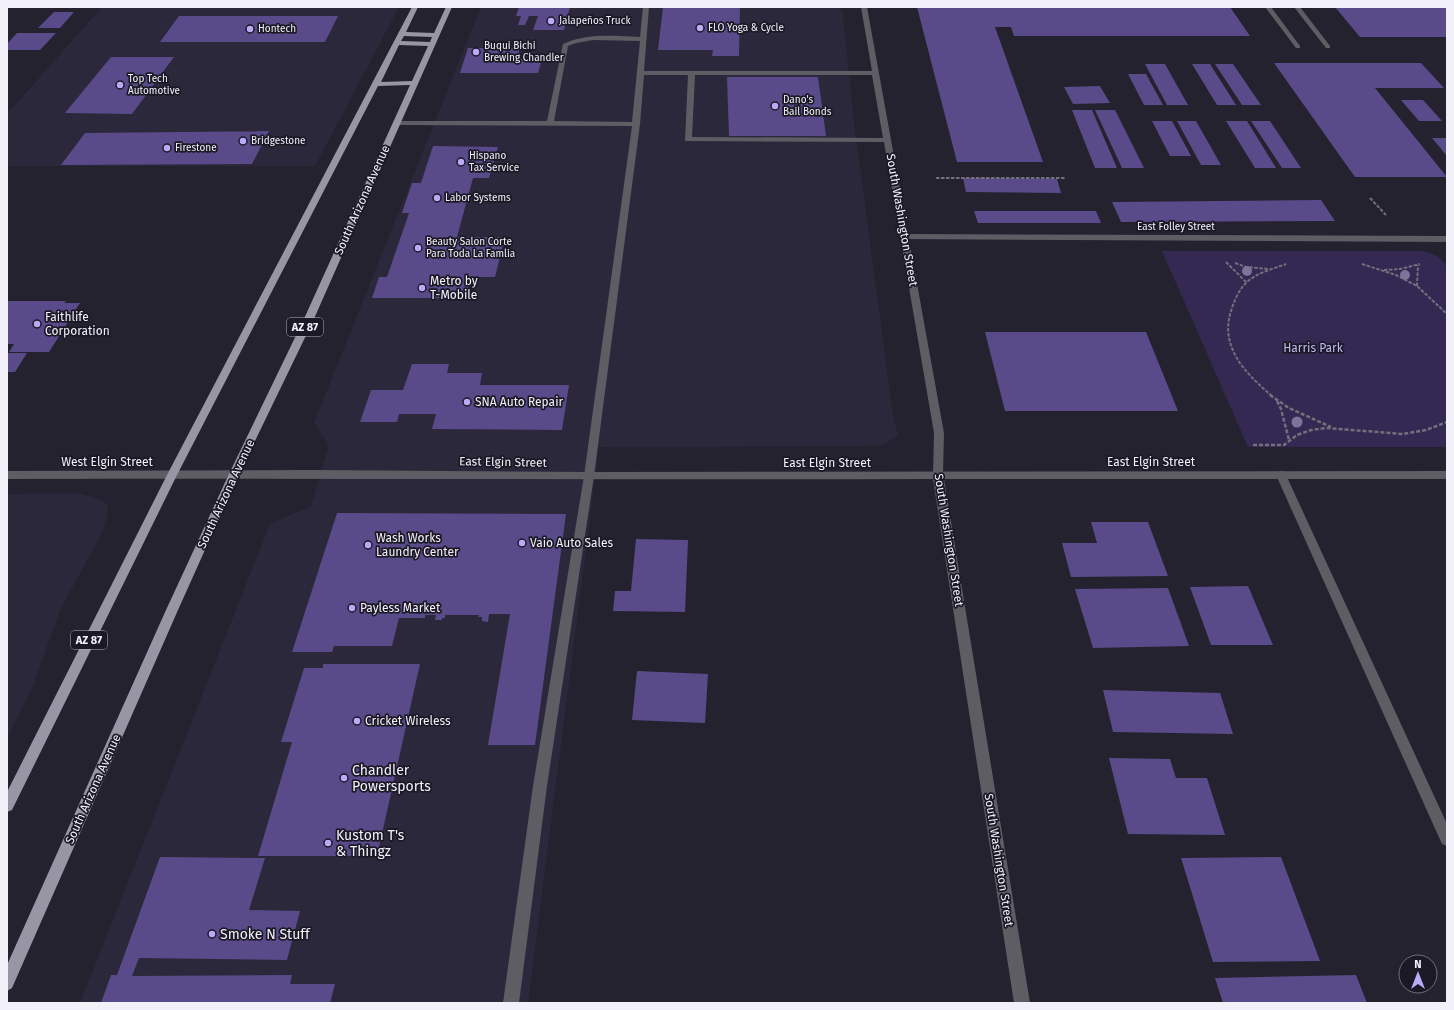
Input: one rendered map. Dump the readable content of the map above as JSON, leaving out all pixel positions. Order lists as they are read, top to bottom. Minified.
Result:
{"streets":{"main road":["South Arizona Avenue","AZ 87"],"street":["South Washington Street","East Folley Street","West Elgin Street","East Elgin Street"]},"crossings":[["South Arizona Avenue","East Elgin Street"],["South Washington Street","East Folley Street"],["South Washington Street","East Elgin Street"],["AZ 87","West Elgin Street"],["West Elgin Street","East Elgin Street"]],"parks":["Harris Park"],"places":["Jalapeños Truck","FLO Yoga & Cycle","Hontech","Buqui Bichi Brewing Chandler","Top Tech Automotive","Dano's Bail Bonds","Bridgestone","Firestone","Hispano Tax Service","Labor Systems","Beauty Salon Corte Para Toda La Famlia","Metro by T-Mobile","Faithlife Corporation","SNA Auto Repair","Vaio Auto Sales","Wash Works Laundry Center","Payless Market","Cricket Wireless","Chandler Powersports","Kustom T's & Thingz","Smoke N Stuff"],"north":"top"}
